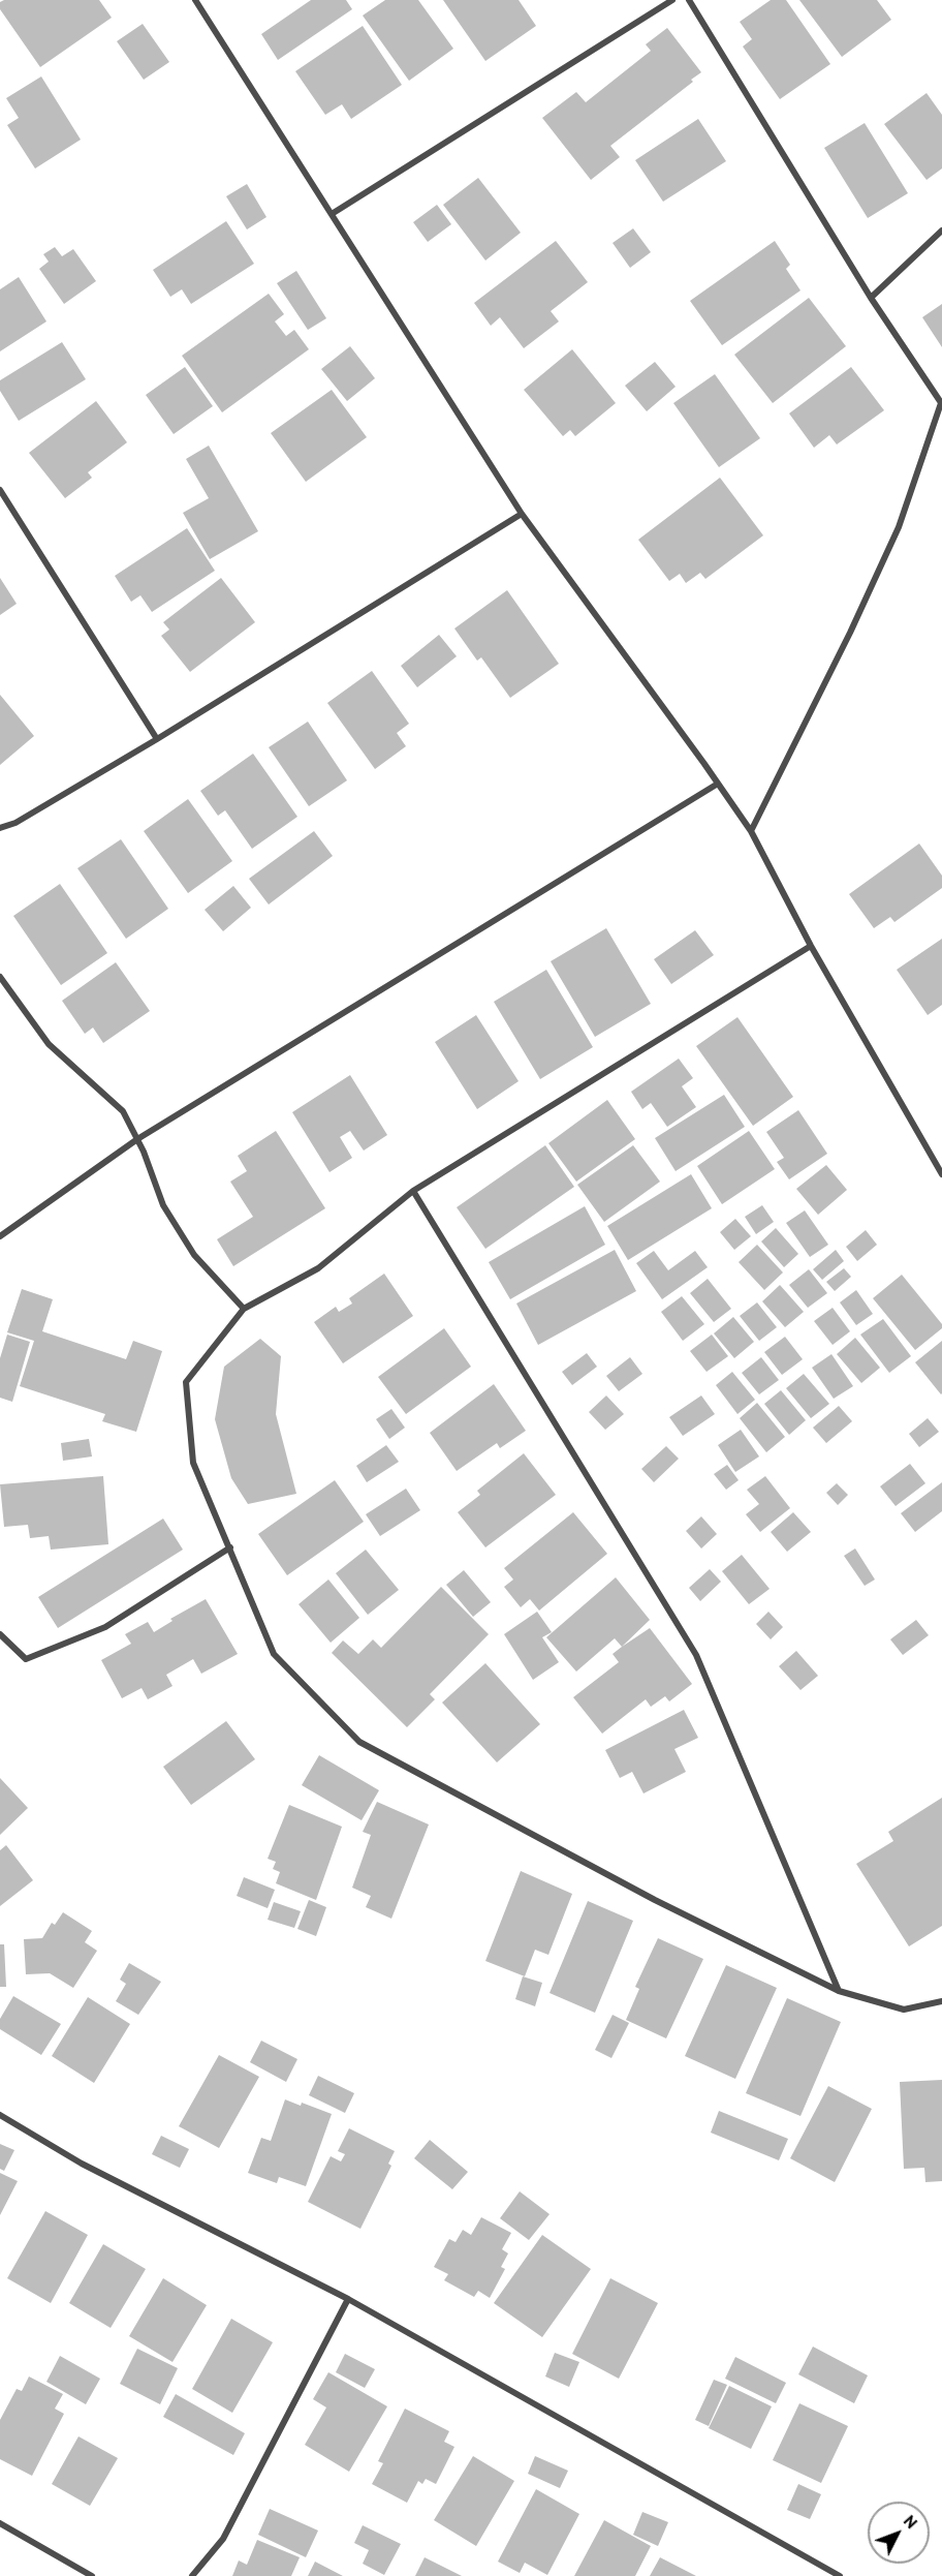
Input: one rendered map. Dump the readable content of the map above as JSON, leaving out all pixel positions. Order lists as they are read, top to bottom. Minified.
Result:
{"north":"top right"}
